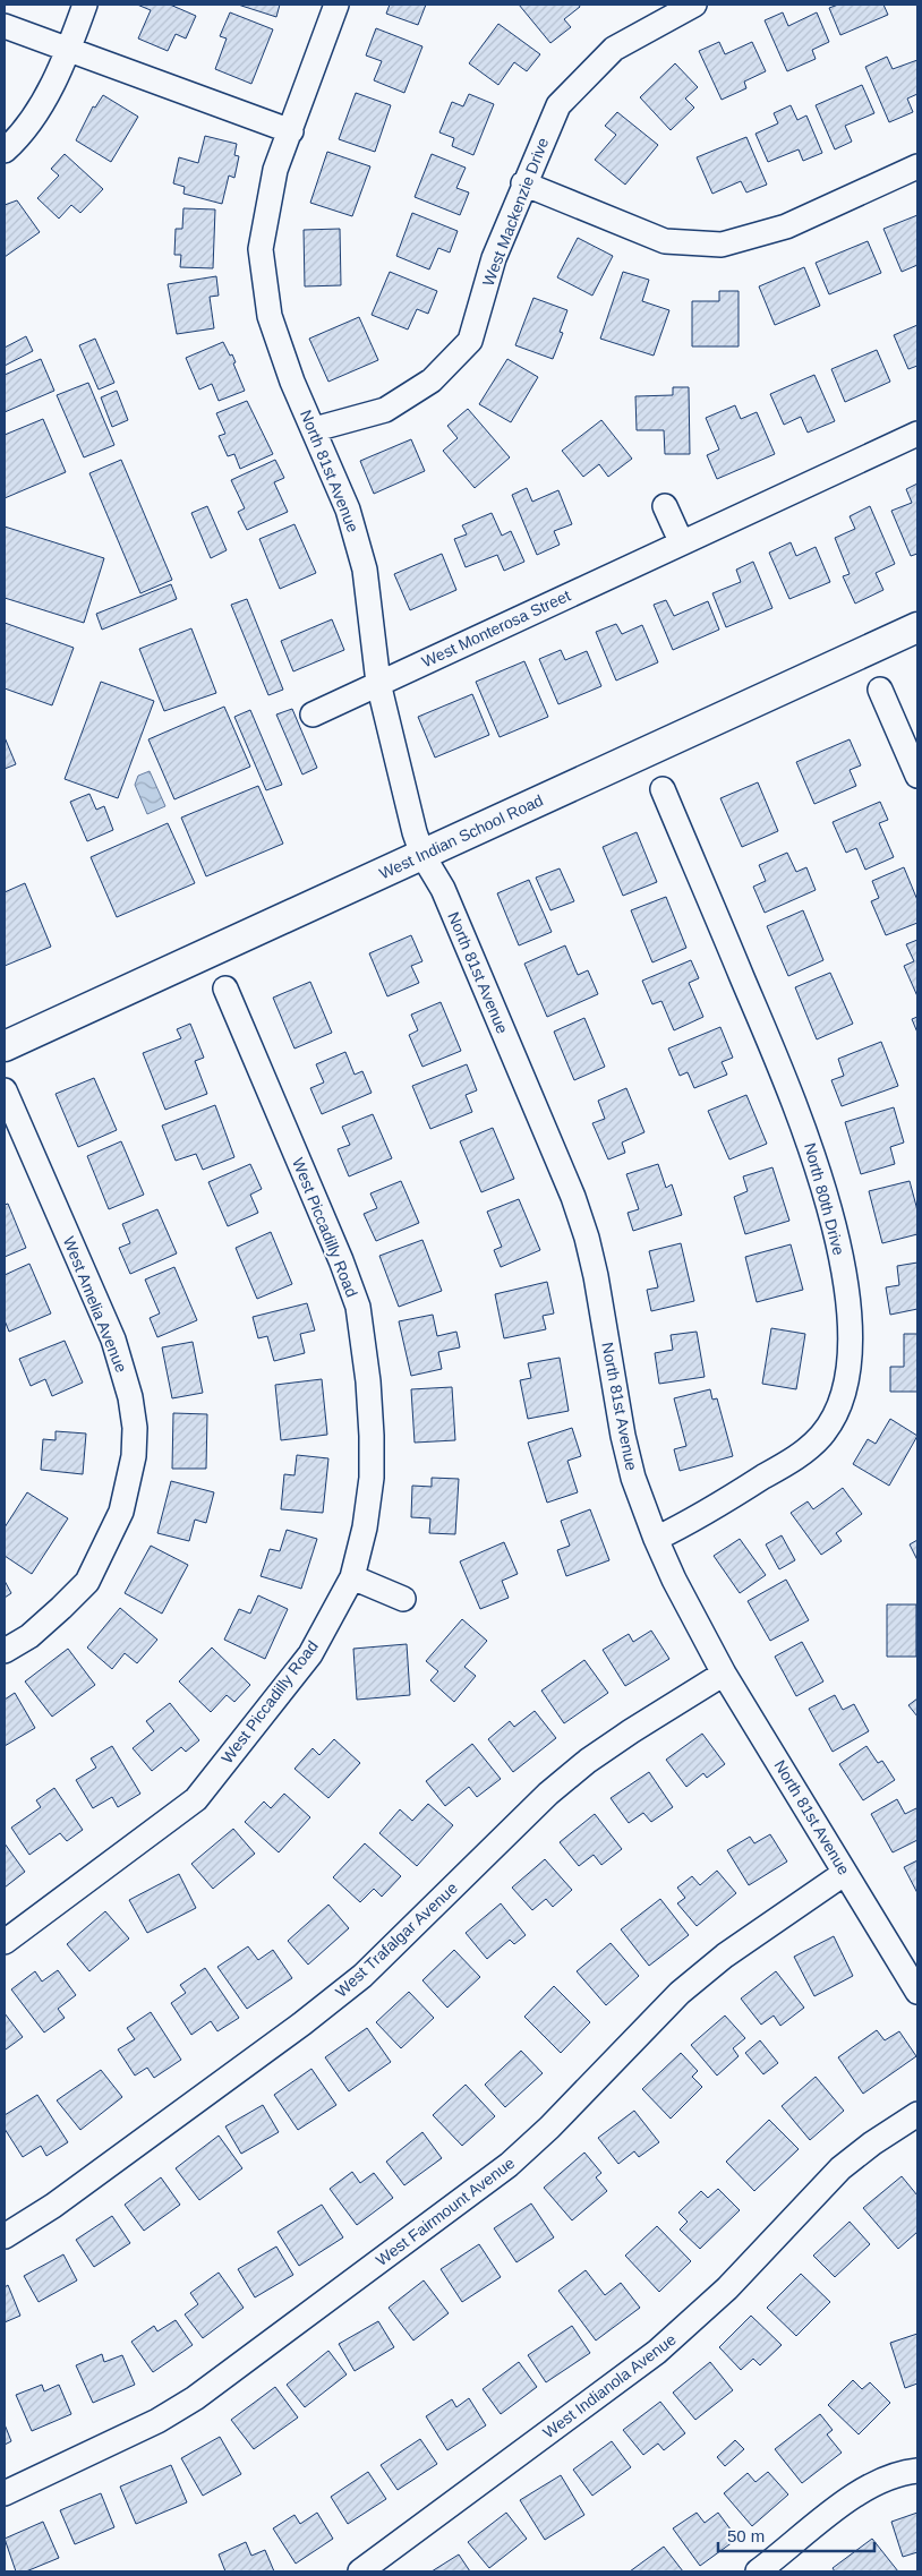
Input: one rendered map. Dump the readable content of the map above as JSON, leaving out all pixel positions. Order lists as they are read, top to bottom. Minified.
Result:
{"streets":{"main road":["West Indian School Road"],"street":["West Mackenzie Drive","North 81st Avenue","West Monterosa Street","North 80th Drive","West Piccadilly Road","West Amelia Avenue","West Trafalgar Avenue","West Fairmount Avenue","West Indianola Avenue"]},"crossings":[["West Mackenzie Drive","North 81st Avenue"],["North 81st Avenue","West Monterosa Street"],["North 81st Avenue","West Indian School Road"],["North 81st Avenue","North 80th Drive"],["North 81st Avenue","West Trafalgar Avenue"],["North 81st Avenue","West Fairmount Avenue"]],"scale_bar":"50 m"}
